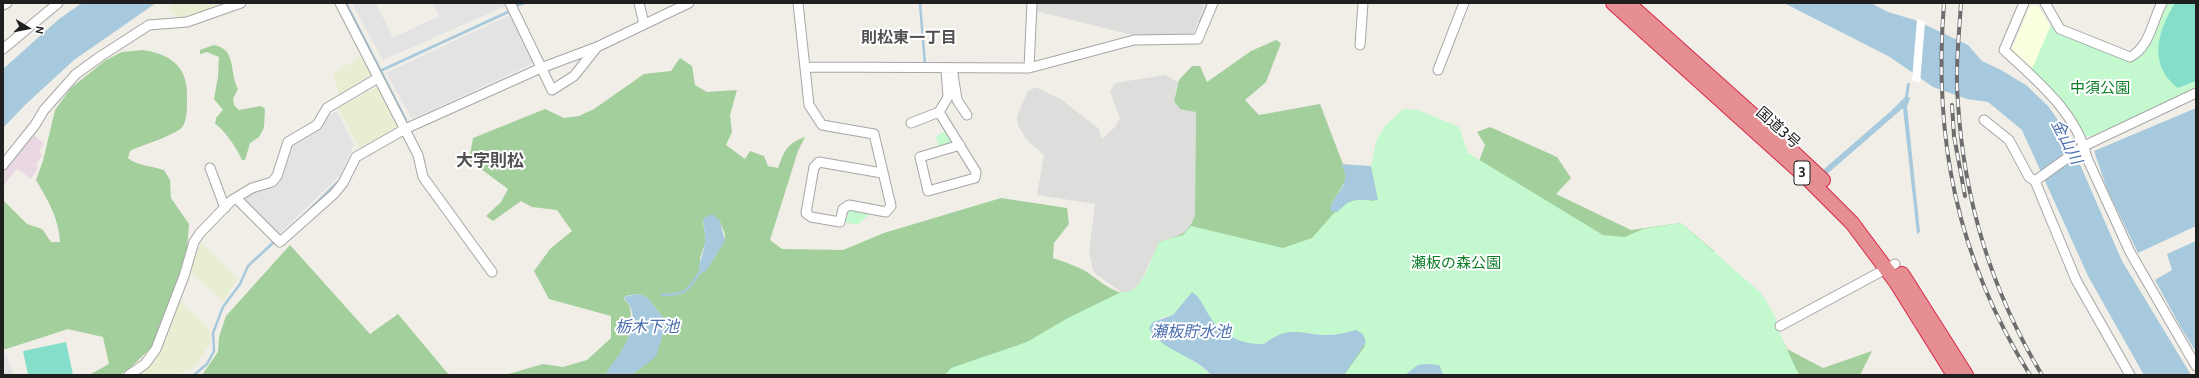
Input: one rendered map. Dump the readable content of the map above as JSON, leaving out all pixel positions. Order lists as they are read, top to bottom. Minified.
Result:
{"streets":{"highway":["国道3号","3"]},"districts":["則松東一丁目","大字則松"],"water":["金山川","栃木下池","瀬板貯水池"],"parks":["中須公園","瀬板の森公園"],"north":"right"}
